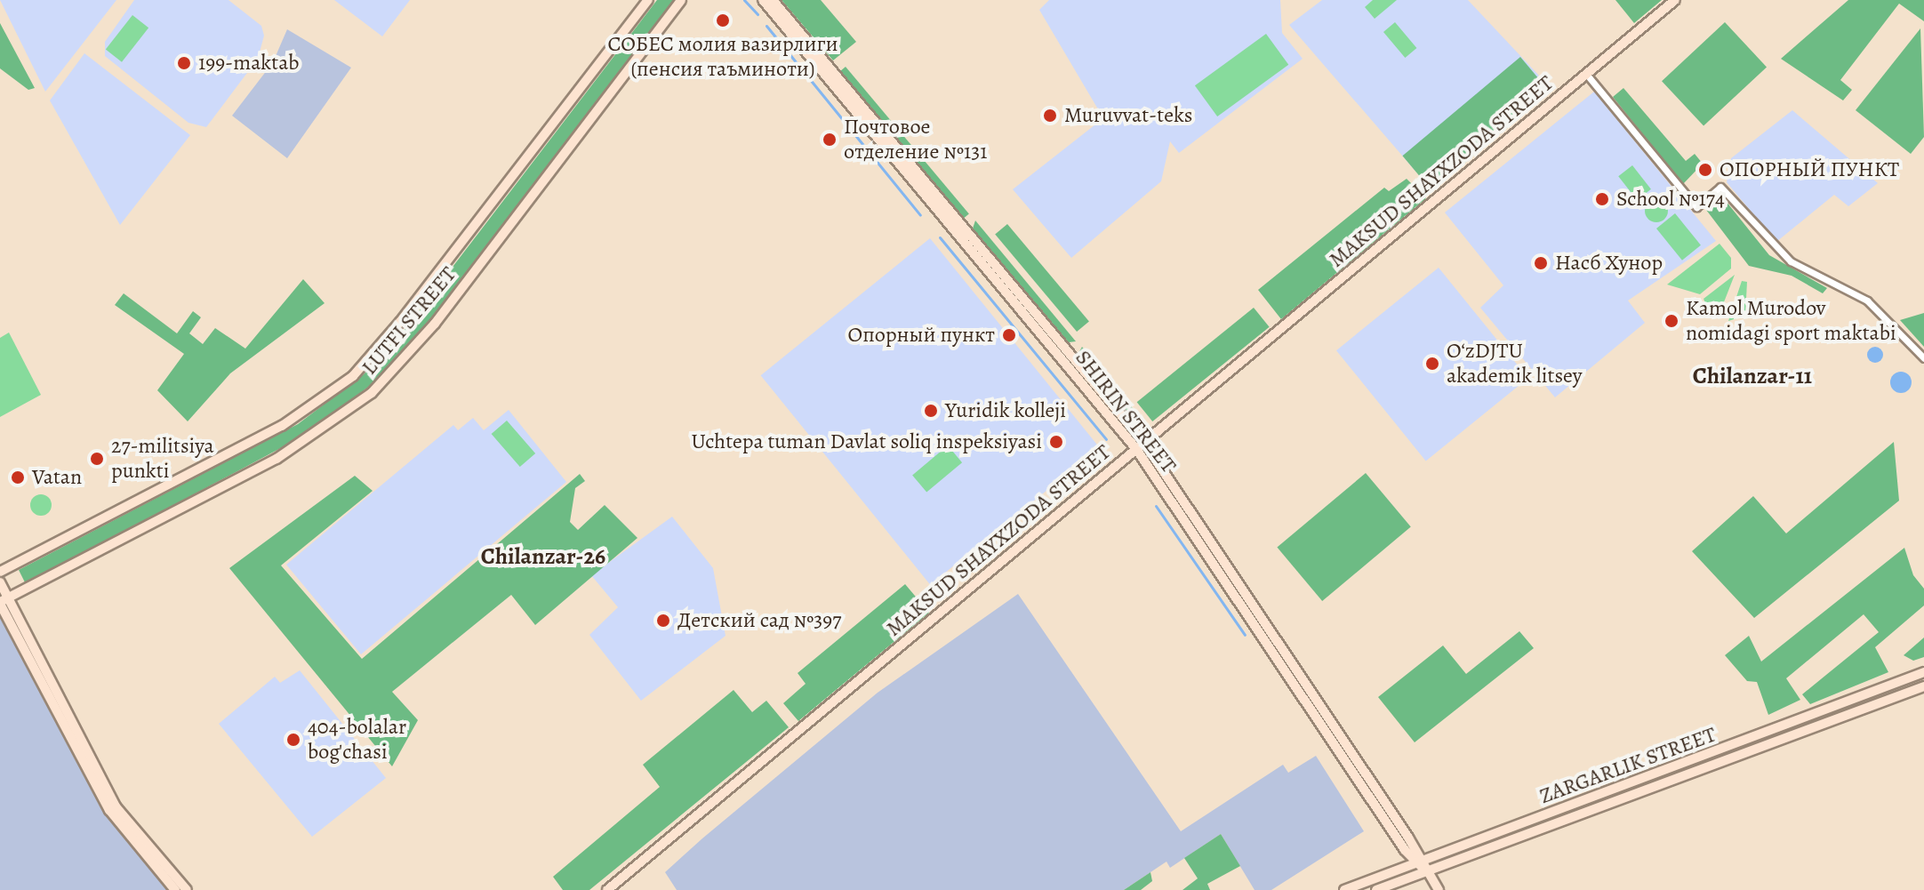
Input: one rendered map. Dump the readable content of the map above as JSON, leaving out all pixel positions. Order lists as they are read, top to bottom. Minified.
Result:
{"streets":{"main road":["MAKSUD SHAYXZODA STREET","LUTFI STREET","SHIRIN STREET","ZARGARLIK STREET"]},"crossings":[["MAKSUD SHAYXZODA STREET","SHIRIN STREET"],["SHIRIN STREET","ZARGARLIK STREET"]],"districts":["Chilanzar-11","Chilanzar-26"],"places":["СОБЕС молия вазирлиги (пенсия таъминоти)","199-maktab","Muruvvat-teks","Почтовое отделение №131","ОПОРНЫЙ ПУНКТ","School №174","Насб Хунор","Kamol Murodov nomidagi sport maktabi","Опорный пункт","OʻzDJTU akademik litsey","Yuridik kolleji","Uchtepa tuman Davlat soliq inspeksiyasi","27-militsiya punkti","Vatan","Детский сад №397","404-bolalar bog'chasi"]}
